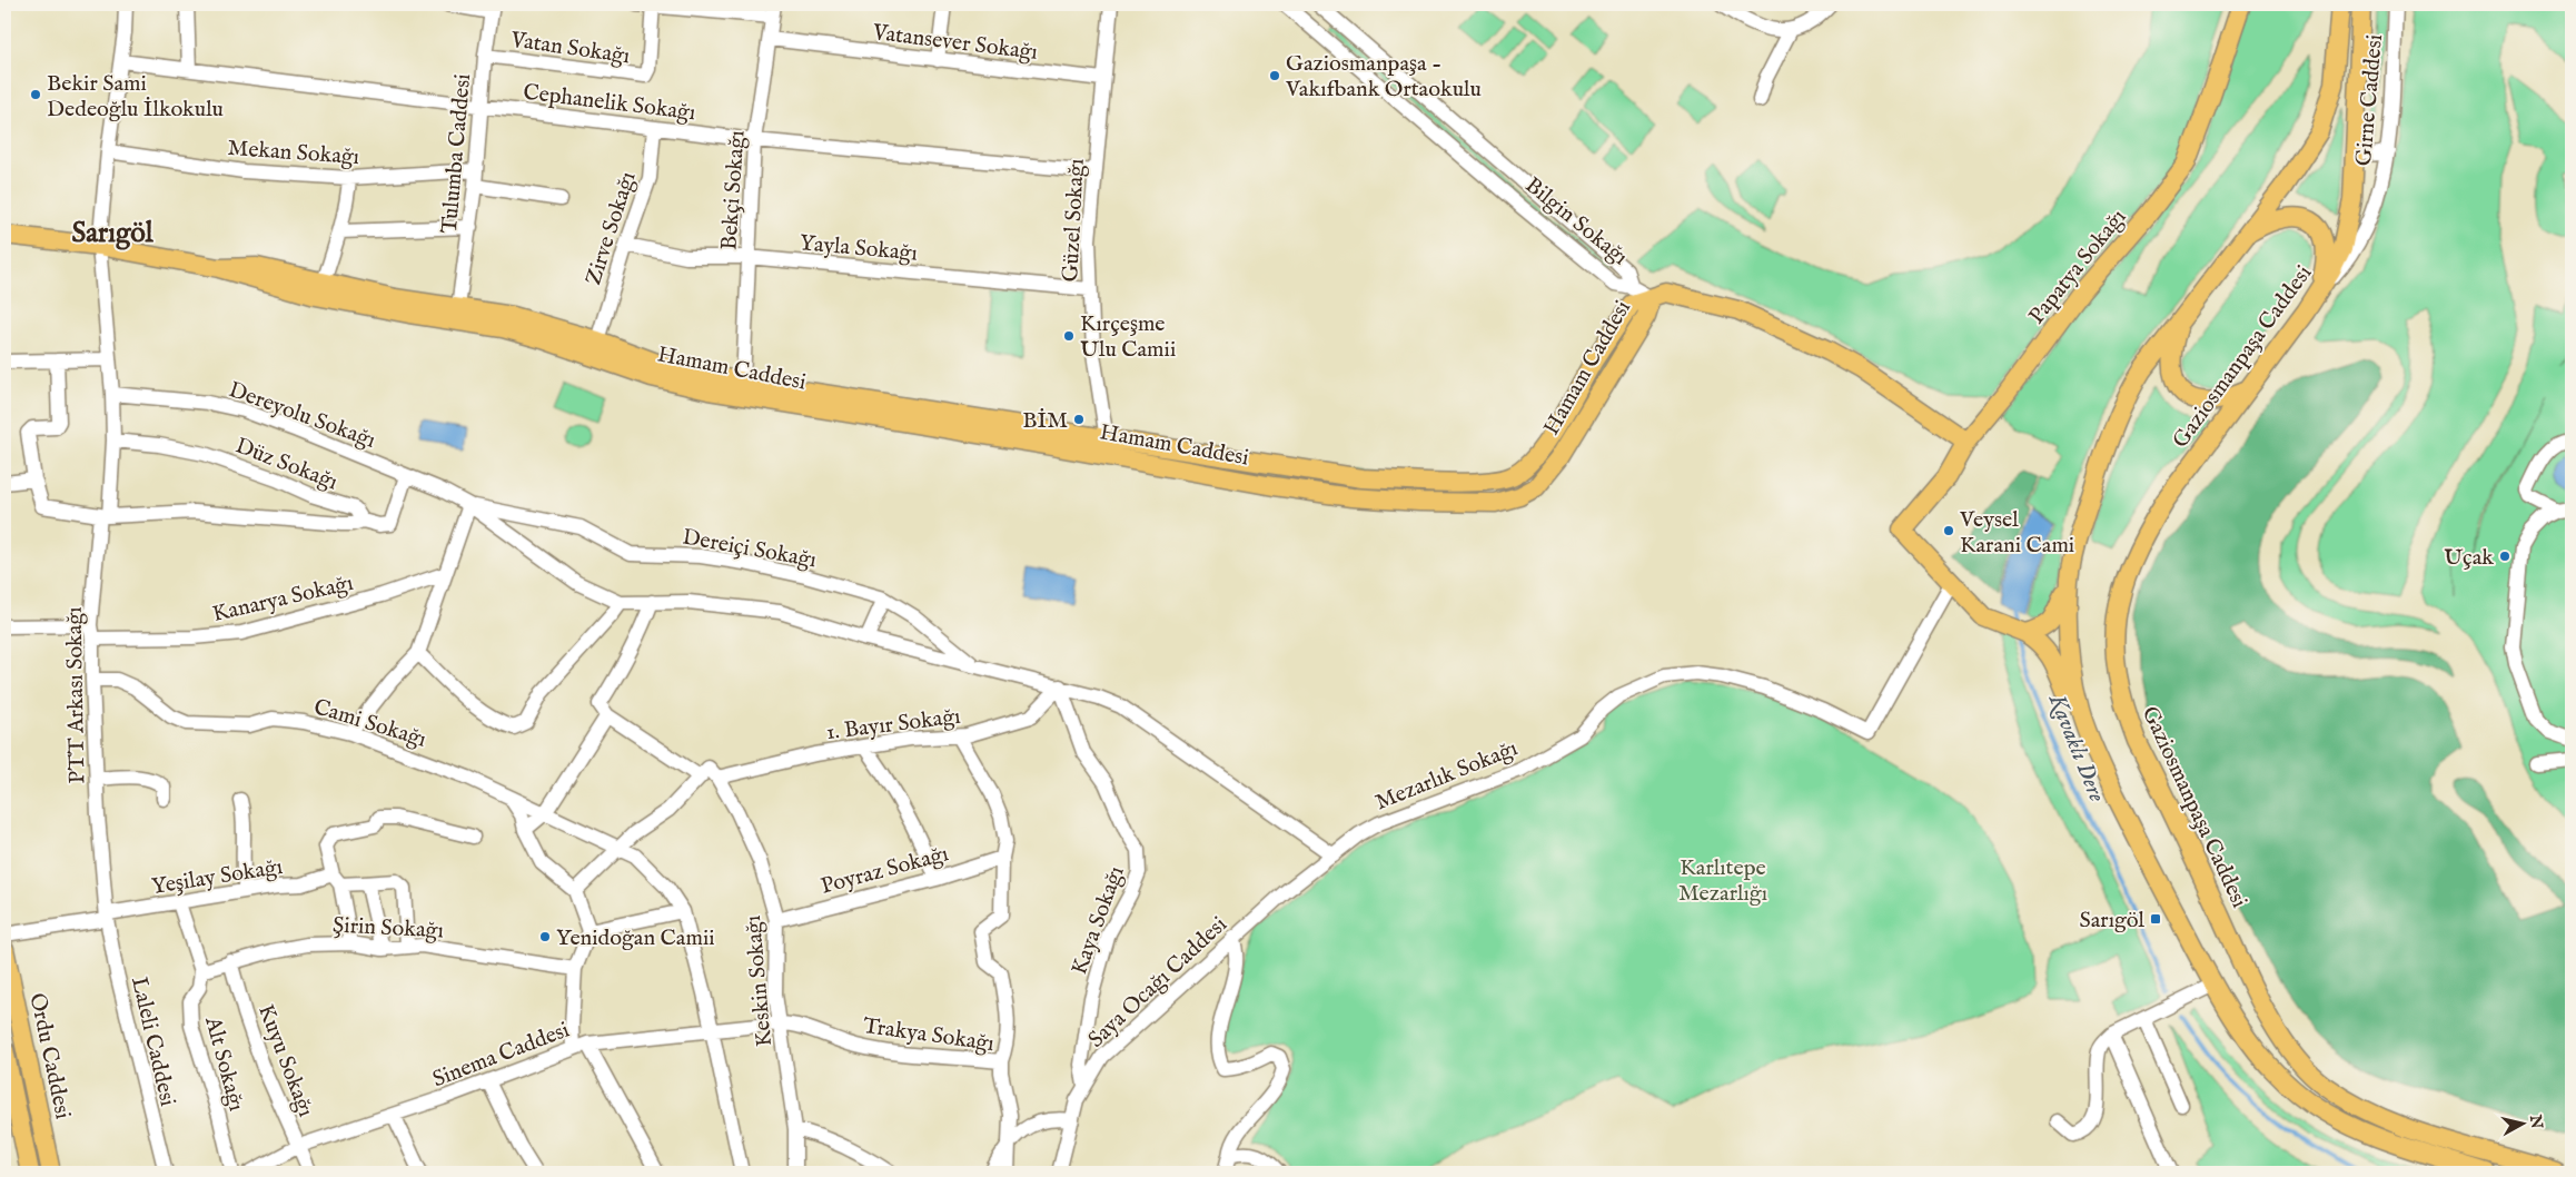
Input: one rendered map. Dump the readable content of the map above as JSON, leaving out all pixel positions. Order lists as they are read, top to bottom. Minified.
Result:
{"streets":{"main road":["Papatya Sokağı","Gaziosmanpaşa Caddesi","Hamam Caddesi","Ordu Caddesi"],"street":["Vatansever Sokağı","Vatan Sokağı","Girne Caddesi","Cephanelik Sokağı","Mekan Sokağı","Tulumba Caddesi","Bekçi Sokağı","Güzel Sokağı","Bilgin Sokağı","Zirve Sokağı","Yayla Sokağı","Dereyolu Sokağı","Düz Sokağı","Dereiçi Sokağı","Kanarya Sokağı","PTT Arkası Sokağı","Cami Sokağı","1. Bayır Sokağı","Mezarlık Sokağı","Poyraz Sokağı","Yeşilay Sokağı","Kaya Sokağı","Şirin Sokağı","Keskin Sokağı","Saya Ocağı Caddesi","Trakya Sokağı","Laleli Caddesi","Sinema Caddesi","Kuyu Sokağı","Alt Sokağı"]},"crossings":[["Vatansever Sokağı","Bekçi Sokağı"],["Vatansever Sokağı","Güzel Sokağı"],["Vatan Sokağı","Tulumba Caddesi"],["Girne Caddesi","Gaziosmanpaşa Caddesi"],["Cephanelik Sokağı","Tulumba Caddesi"],["Cephanelik Sokağı","Bekçi Sokağı"],["Cephanelik Sokağı","Güzel Sokağı"],["Cephanelik Sokağı","Zirve Sokağı"],["Mekan Sokağı","Tulumba Caddesi"],["Tulumba Caddesi","Hamam Caddesi"],["Bekçi Sokağı","Yayla Sokağı"],["Bekçi Sokağı","Hamam Caddesi"],["Güzel Sokağı","Yayla Sokağı"],["Güzel Sokağı","Hamam Caddesi"],["Bilgin Sokağı","Hamam Caddesi"],["Zirve Sokağı","Yayla Sokağı"],["Zirve Sokağı","Hamam Caddesi"],["Papatya Sokağı","Mezarlık Sokağı"],["Hamam Caddesi","PTT Arkası Sokağı"],["Dereyolu Sokağı","Dereiçi Sokağı"],["Dereyolu Sokağı","PTT Arkası Sokağı"],["Düz Sokağı","PTT Arkası Sokağı"],["Kanarya Sokağı","PTT Arkası Sokağı"],["PTT Arkası Sokağı","Cami Sokağı"],["PTT Arkası Sokağı","Yeşilay Sokağı"],["PTT Arkası Sokağı","Laleli Caddesi"],["Cami Sokağı","Sinema Caddesi"],["1. Bayır Sokağı","Kaya Sokağı"],["1. Bayır Sokağı","Keskin Sokağı"],["Mezarlık Sokağı","Saya Ocağı Caddesi"],["Poyraz Sokağı","Keskin Sokağı"],["Yeşilay Sokağı","Şirin Sokağı"],["Yeşilay Sokağı","Laleli Caddesi"],["Kaya Sokağı","Saya Ocağı Caddesi"],["Şirin Sokağı","Kuyu Sokağı"],["Şirin Sokağı","Alt Sokağı"],["Keskin Sokağı","Trakya Sokağı"],["Keskin Sokağı","Sinema Caddesi"],["Trakya Sokağı","Sinema Caddesi"],["Sinema Caddesi","Kuyu Sokağı"]],"districts":["Sarıgöl"],"water":["Kavaklı Dere"],"parks":["Karlıtepe Mezarlığı"],"places":{"other":["Gaziosmanpaşa - Vakıfbank Ortaokulu","Bekir Sami Dedeoğlu İlkokulu","Kırçeşme Ulu Camii","BİM","Veysel Karani Cami","Uçak","Yenidoğan Camii"],"transit":["Sarıgöl"]},"north":"right"}
